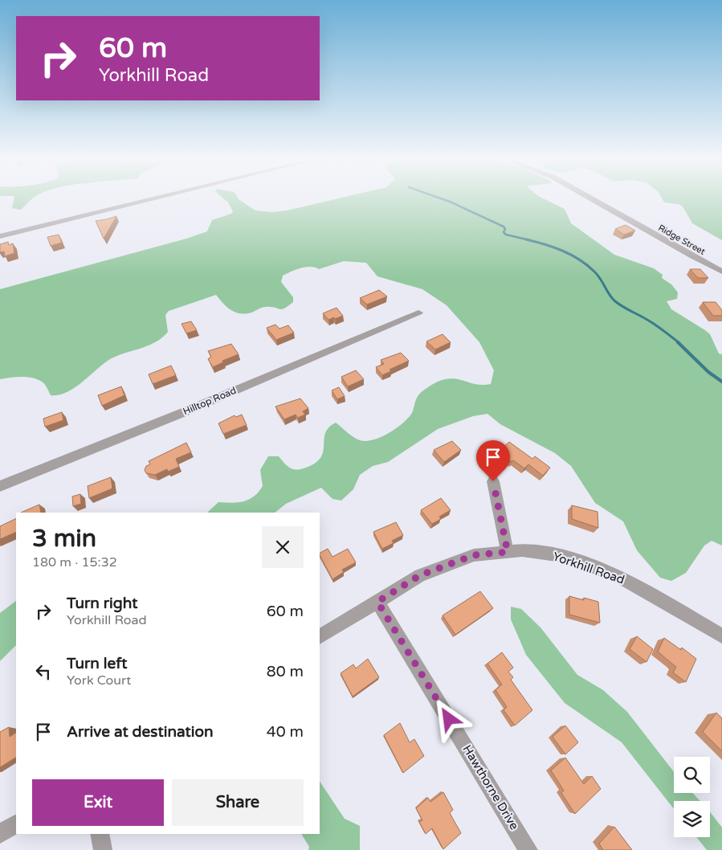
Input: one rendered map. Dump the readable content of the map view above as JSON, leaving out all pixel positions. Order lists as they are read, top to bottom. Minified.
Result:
{"streets":{"street":["Ridge Street","Hilltop Road","Yorkhill Road","Hawthorne Drive"]},"crossings":[["Yorkhill Road","Hawthorne Drive"]],"page":{"turn":["60 m","Yorkhill Road"],"heading":["3 min","180 m · 15:32"],"list":[{"name":"Turn right","note":"Yorkhill Road","value":"60 m"},{"name":"Turn left","note":"York Court","value":"80 m"},{"name":"Arrive at destination","value":"40 m"}],"buttons":["Exit","Share"]}}
